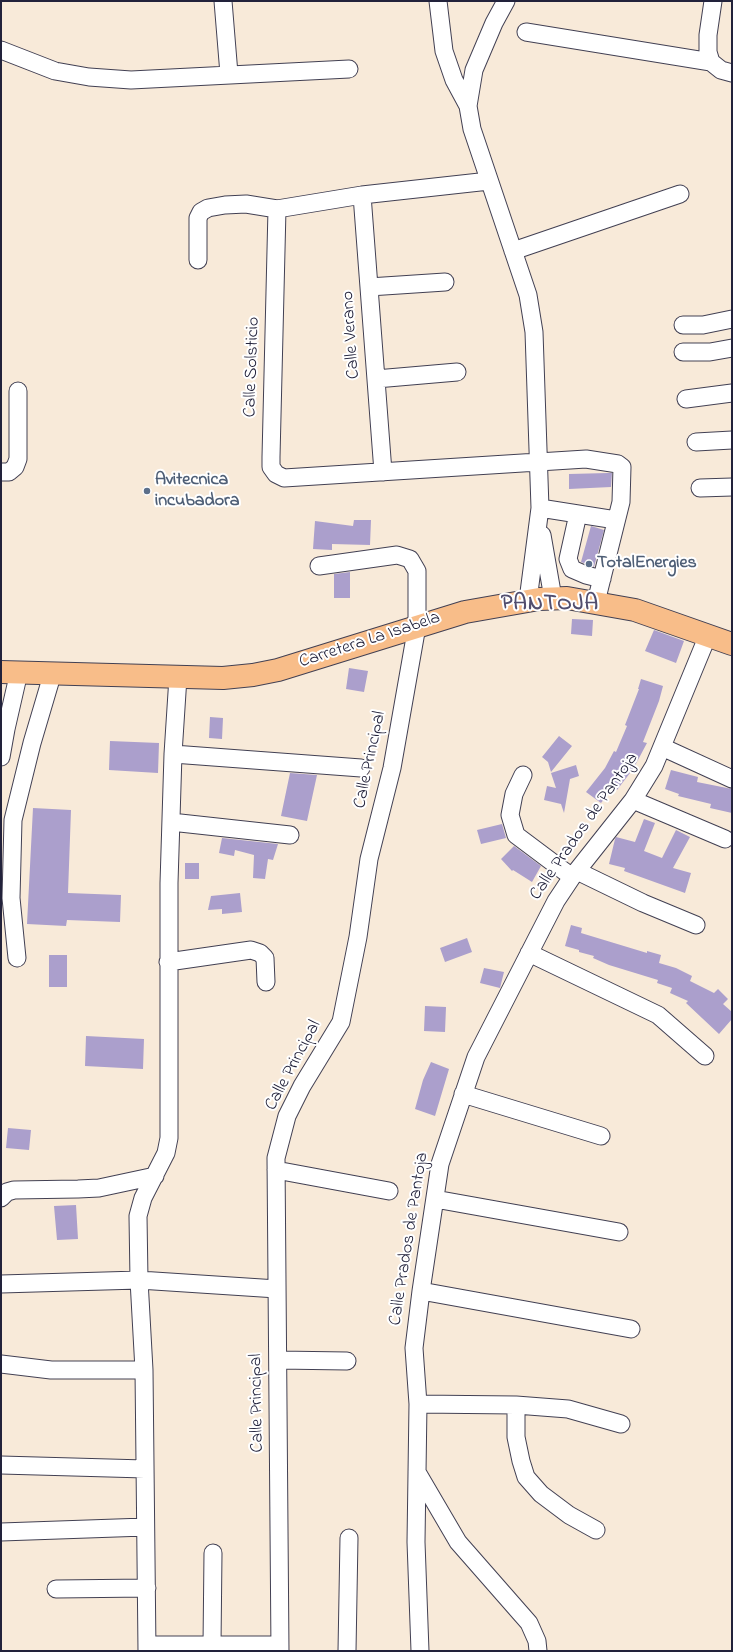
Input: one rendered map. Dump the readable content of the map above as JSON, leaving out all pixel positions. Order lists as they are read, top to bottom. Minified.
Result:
{"streets":{"main road":["Carretera La Isabela"],"street":["Calle Verano","Calle Solsticio","Calle Principal","Calle Prados de Pantoja"]},"crossings":[["Calle Verano","Calle Solsticio"],["Carretera La Isabela","Calle Principal"],["Carretera La Isabela","Calle Prados de Pantoja"]],"districts":["PANTOJA"],"places":["Avitecnica incubadora","TotalEnergies"]}
